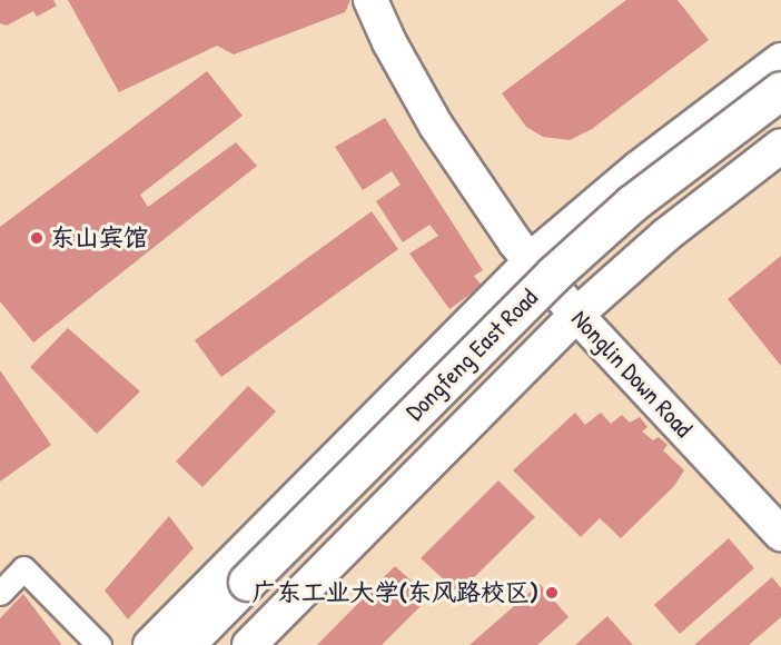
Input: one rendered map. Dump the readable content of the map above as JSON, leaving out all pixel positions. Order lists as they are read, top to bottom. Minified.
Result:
{"streets":{"highway":["Dongfeng East Road"],"street":["Nonglin Down Road"]},"places":["东山宾馆","广东工业大学(东风路校区)"]}
